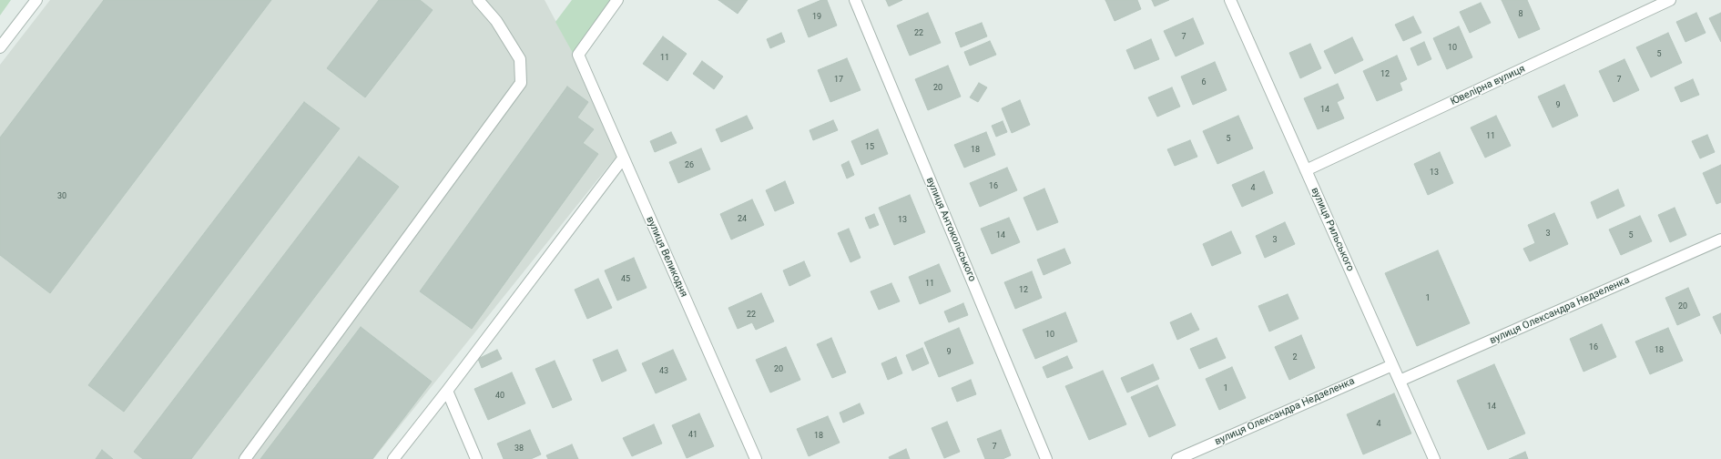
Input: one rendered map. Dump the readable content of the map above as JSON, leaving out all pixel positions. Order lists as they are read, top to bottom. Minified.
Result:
{"streets":{"street":["Ювелірна вулиця","вулиця Антокольського","вулиця Рильського","вулиця Великодня","вулиця Олександра Недзеленка"]},"crossings":[["Ювелірна вулиця","вулиця Рильського"],["вулиця Рильського","вулиця Олександра Недзеленка"]],"house_numbers":["8","19","22","7","10","5","11","12","17","7","6","20","9","14","11","5","15","18","26","13","16","4","30","24","13","3","14","5","3","45","11","12","1","20","22","10","16","18","9","2","20","43","1","40","14","4","41","18","7","38"]}
